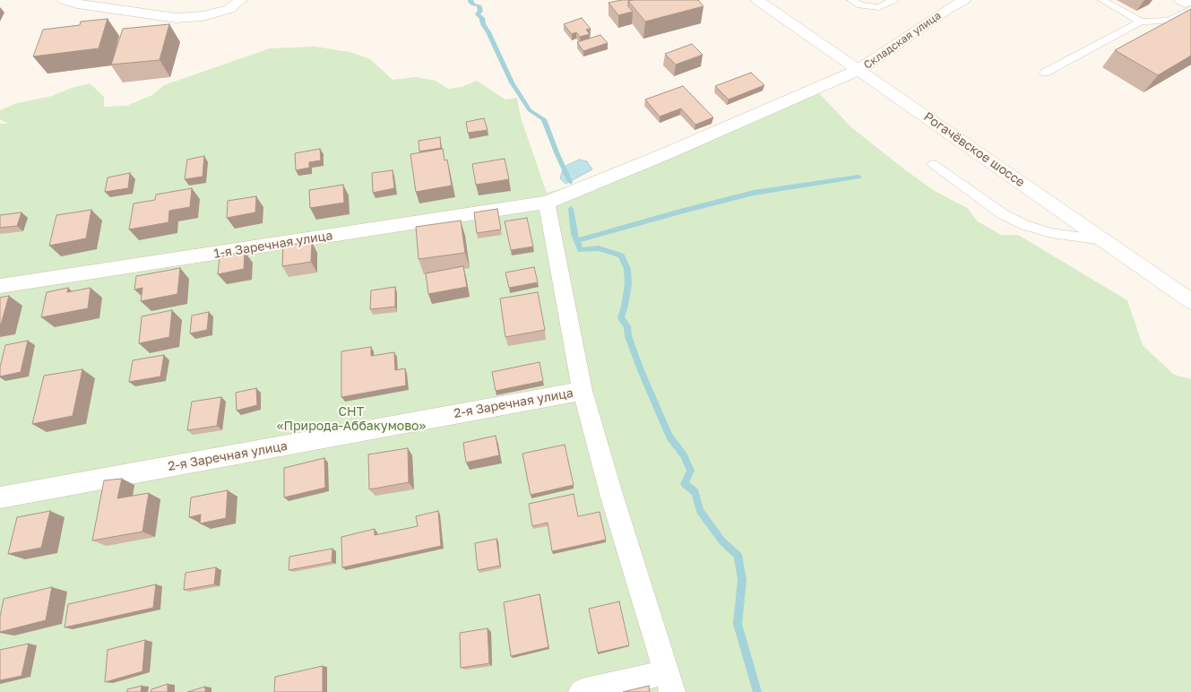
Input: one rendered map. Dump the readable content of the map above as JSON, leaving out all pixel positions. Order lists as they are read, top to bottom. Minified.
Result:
{"streets":{"street":["Складская улица","Рогачёвское шоссе","1-я Заречная улица","2-я Заречная улица"]},"crossings":[["Складская улица","Рогачёвское шоссе"],["Складская улица","1-я Заречная улица"]],"parks":["СНТ «Природа-Аббакумово»"]}
